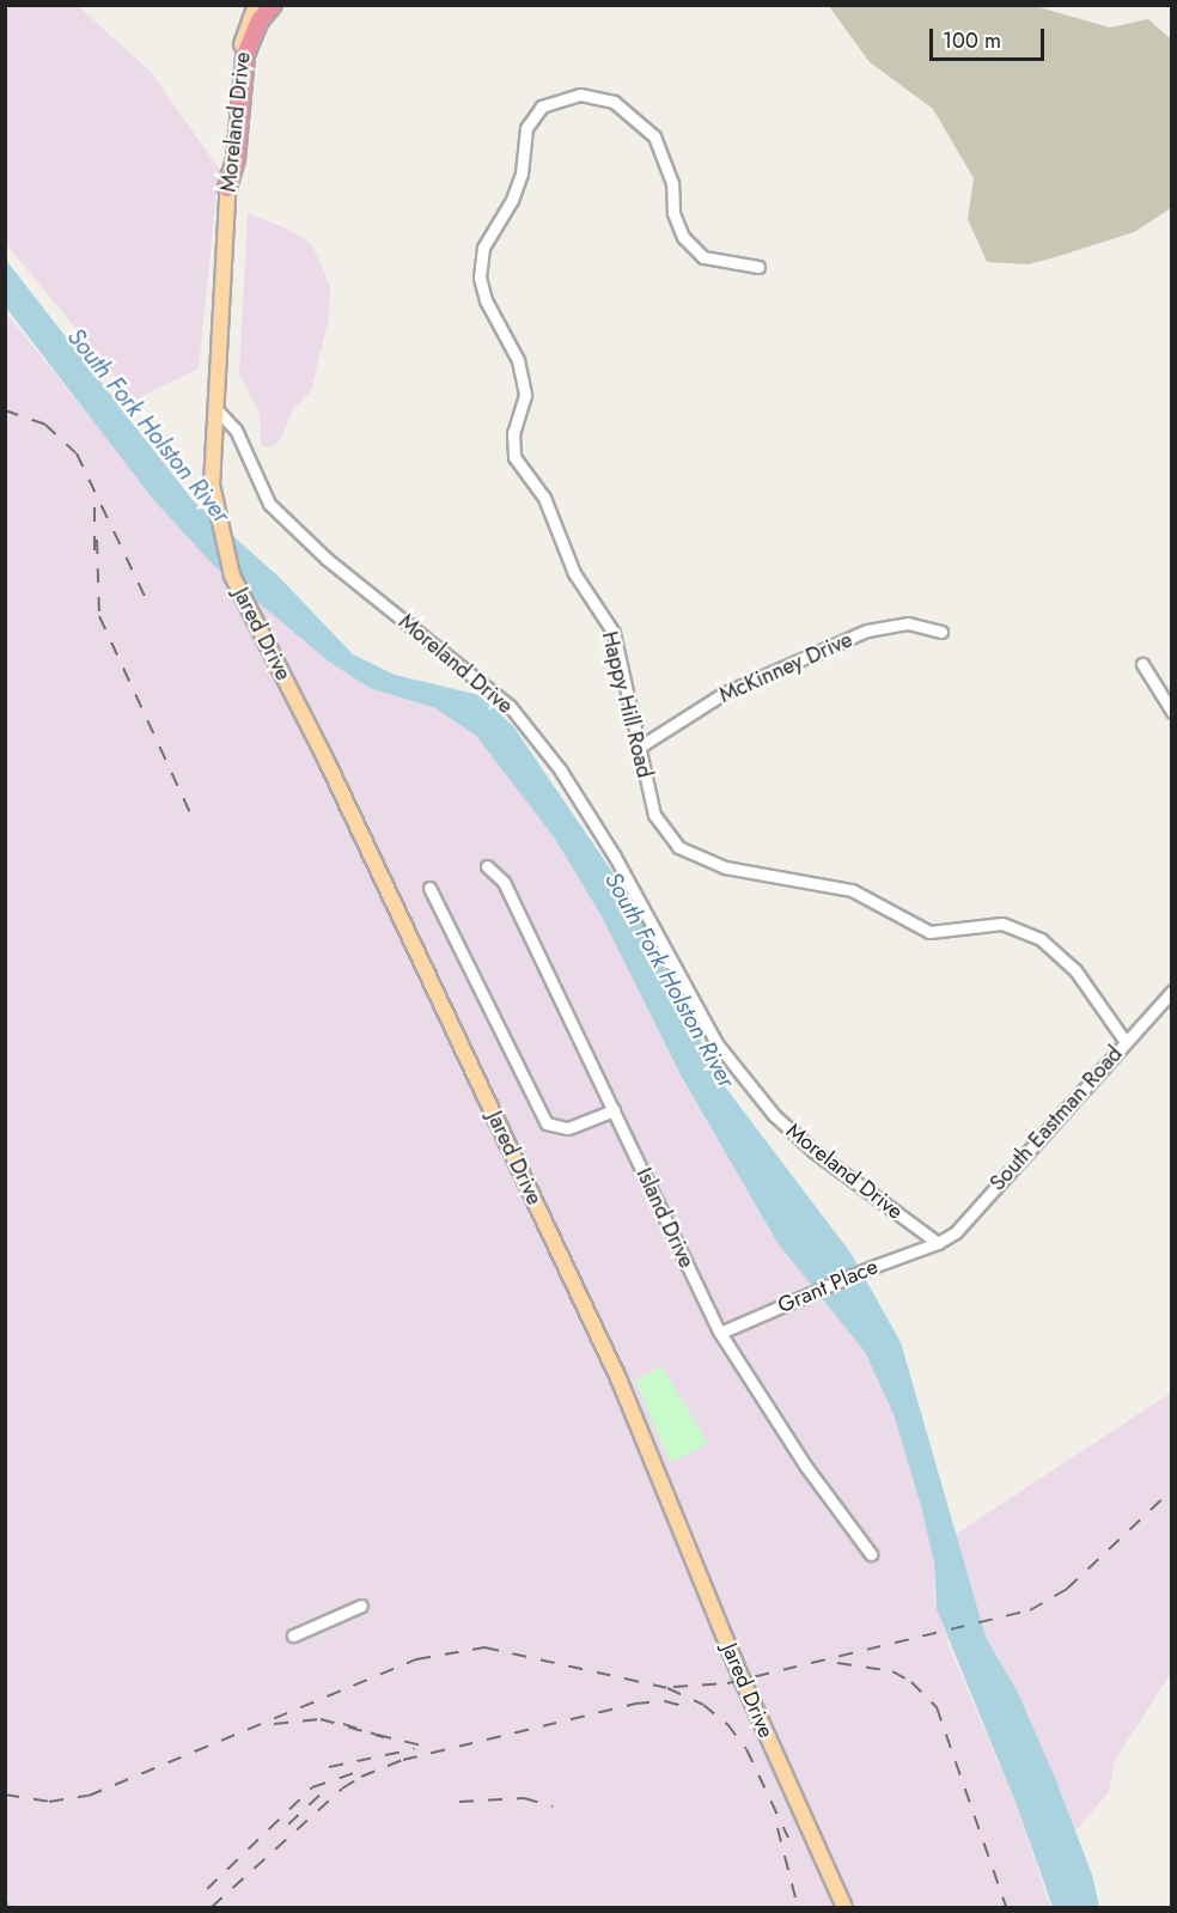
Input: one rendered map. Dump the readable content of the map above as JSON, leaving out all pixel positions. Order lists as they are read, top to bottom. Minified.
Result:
{"streets":{"main road":["Moreland Drive","Jared Drive"],"street":["McKinney Drive","Happy Hill Road","South Eastman Road","Island Drive","Grant Place"]},"crossings":[["Moreland Drive","Jared Drive"],["Moreland Drive","South Eastman Road"],["Moreland Drive","Grant Place"],["McKinney Drive","Happy Hill Road"],["Happy Hill Road","South Eastman Road"],["South Eastman Road","Grant Place"],["Island Drive","Grant Place"]],"water":["South Fork Holston River"],"scale_bar":"100 m"}
